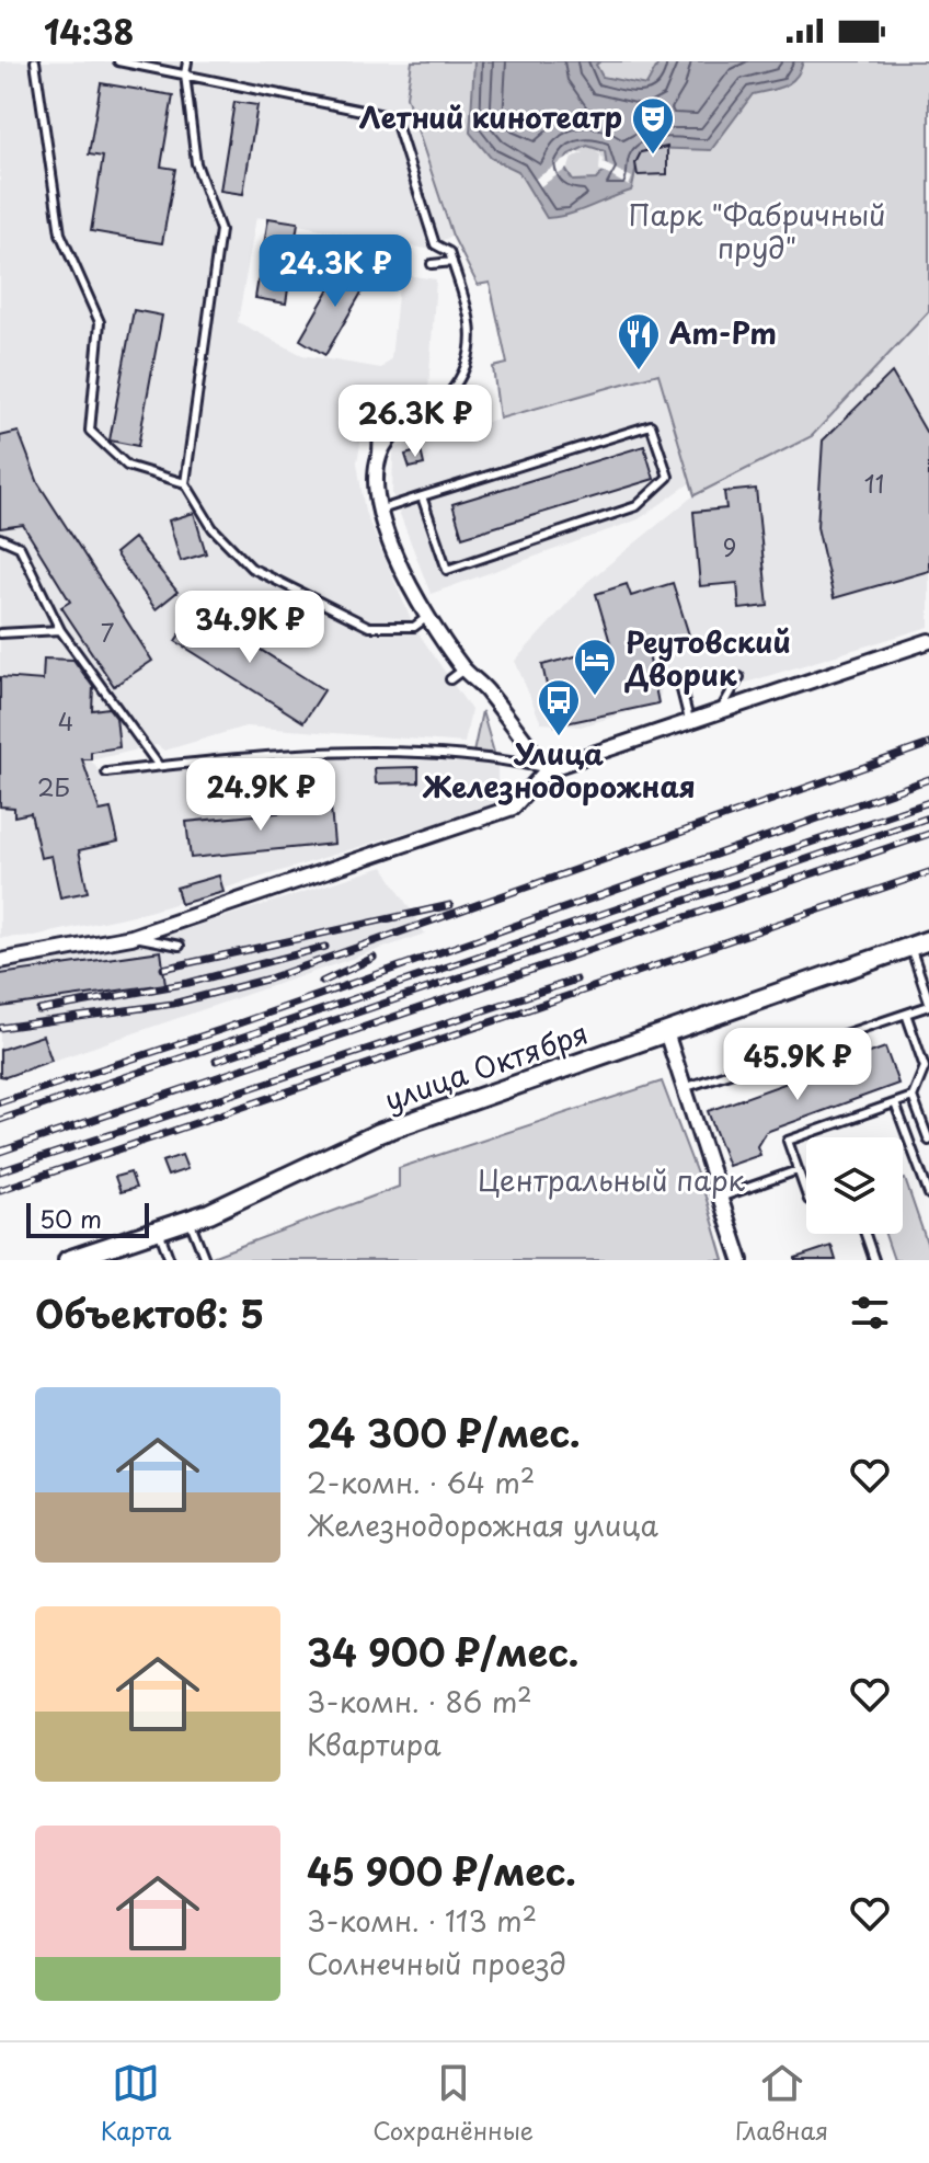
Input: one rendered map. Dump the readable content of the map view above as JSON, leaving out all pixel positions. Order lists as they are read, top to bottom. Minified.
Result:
{"streets":{"street":["улица Октября"]},"parks":["Парк \"Фабричный пруд\"","Центральный парк"],"places":{"theatre":["Летний кинотеатр"],"restaurant":["Am-Pm"],"hotel":["Реутовский Дворик"],"bus stop":["Улица Железнодорожная"]},"house_numbers":["11","9","7","4","2Б"],"scale_bar":"50 m","page":{"status":"14:38","price":["24.3K ₽","26.3K ₽","34.9K ₽","24.9K ₽","45.9K ₽"],"scale":"50 m","heading":"Объектов: 5","list":[{"name":"24 300 ₽/мес.","note":"2-комн. · 64 m² · Железнодорожная улица"},{"name":"34 900 ₽/мес.","note":"3-комн. · 86 m² · Квартира"},{"name":"45 900 ₽/мес.","note":"3-комн. · 113 m² · Солнечный проезд"}],"tabs":["Карта","Сохранённые","Главная"]}}
